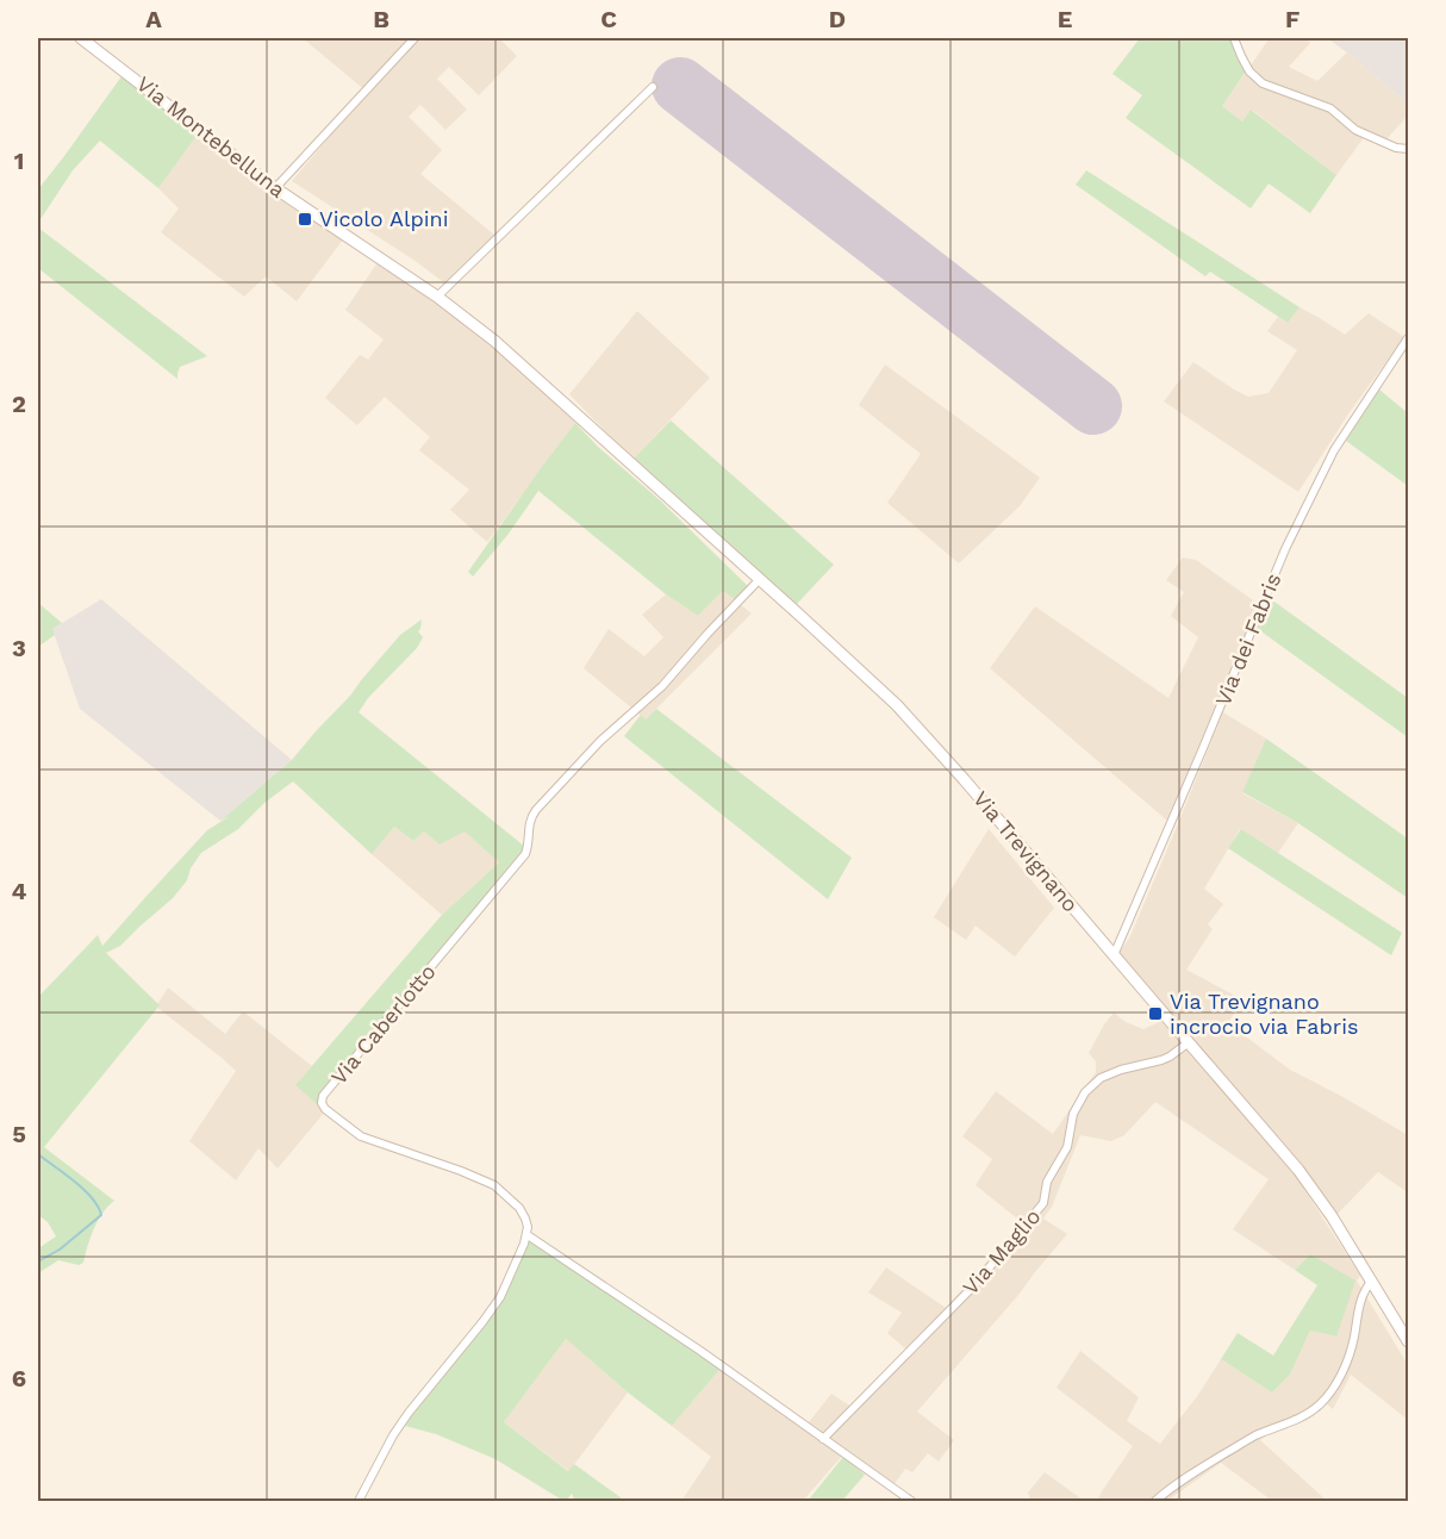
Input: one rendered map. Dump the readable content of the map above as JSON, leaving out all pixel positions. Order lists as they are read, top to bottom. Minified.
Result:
{"streets":{"main road":["Via Montebelluna","Via Trevignano"],"street":["Via dei Fabris","Via Caberlotto","Via Maglio"]},"crossings":[["Via Montebelluna","Via Trevignano"],["Via dei Fabris","Via Trevignano"],["Via Trevignano","Via Caberlotto"],["Via Trevignano","Via Maglio"]],"places":{"transit":["Vicolo Alpini","Via Trevignano incrocio via Fabris"]},"grid":{"columns":["A","B","C","D","E","F"],"rows":["1","2","3","4","5","6"]}}
